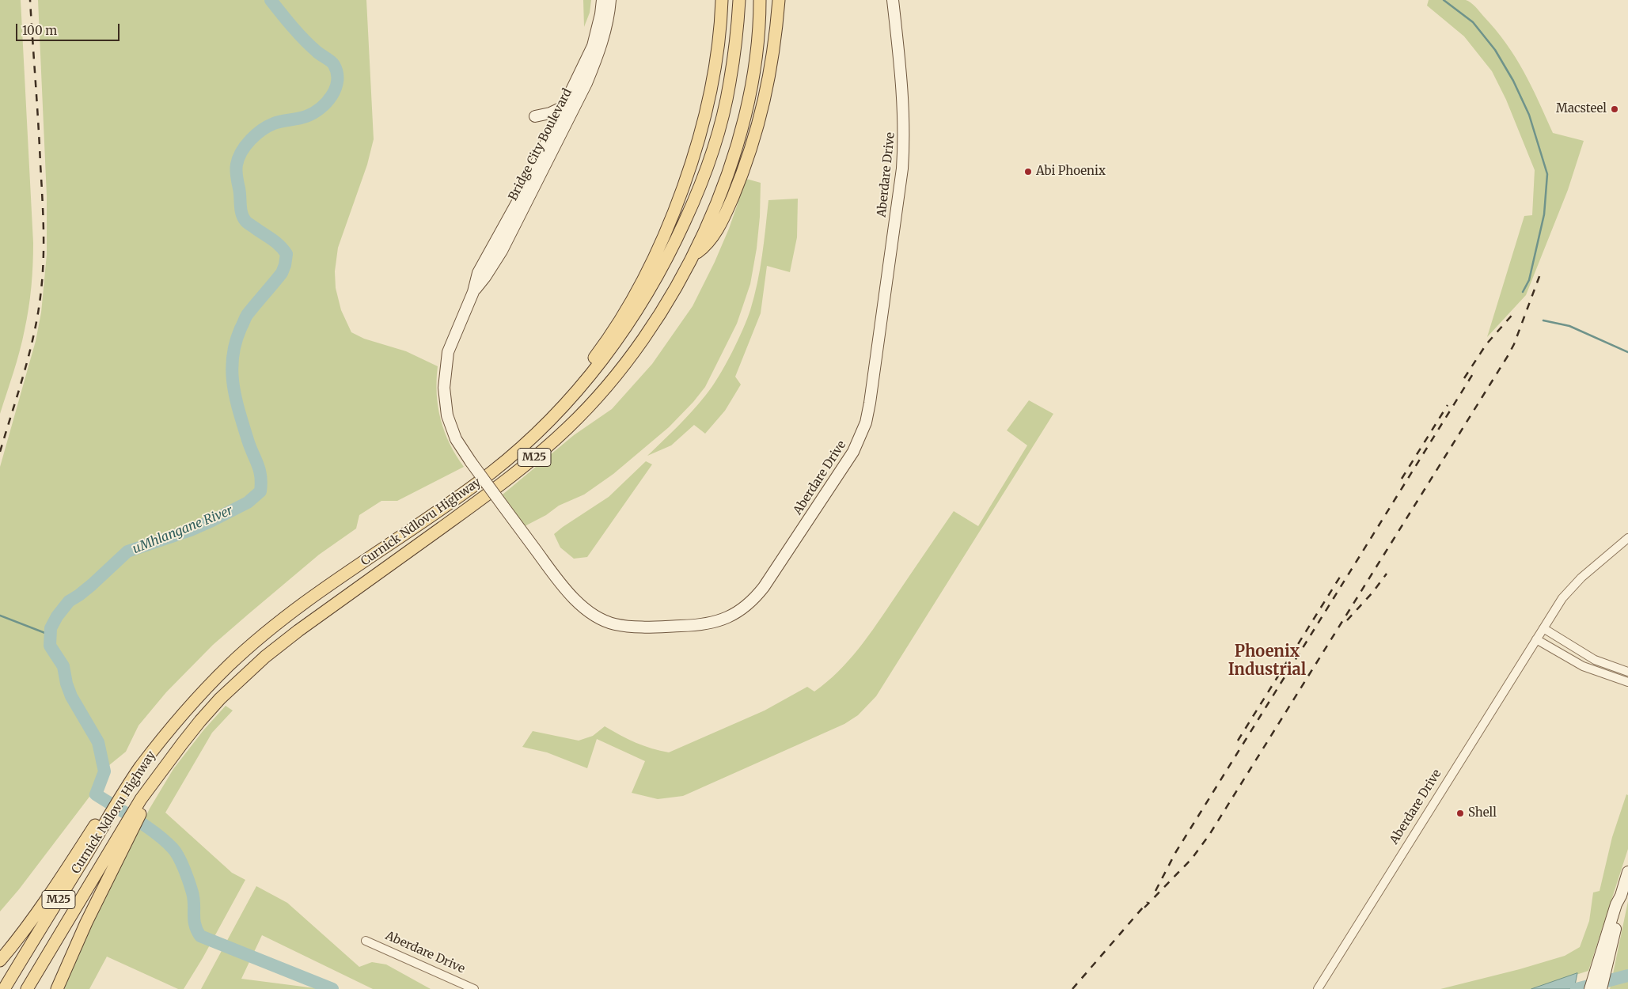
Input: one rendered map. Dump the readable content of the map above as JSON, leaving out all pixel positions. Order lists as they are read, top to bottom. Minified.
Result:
{"streets":{"main road":["M25","Curnick Ndlovu Highway"],"street":["Bridge City Boulevard","Aberdare Drive"]},"crossings":[["Bridge City Boulevard","Aberdare Drive"]],"districts":["Phoenix Industrial"],"water":["uMhlangane River"],"places":["Macsteel","Abi Phoenix","Shell"],"scale_bar":"100 m"}
